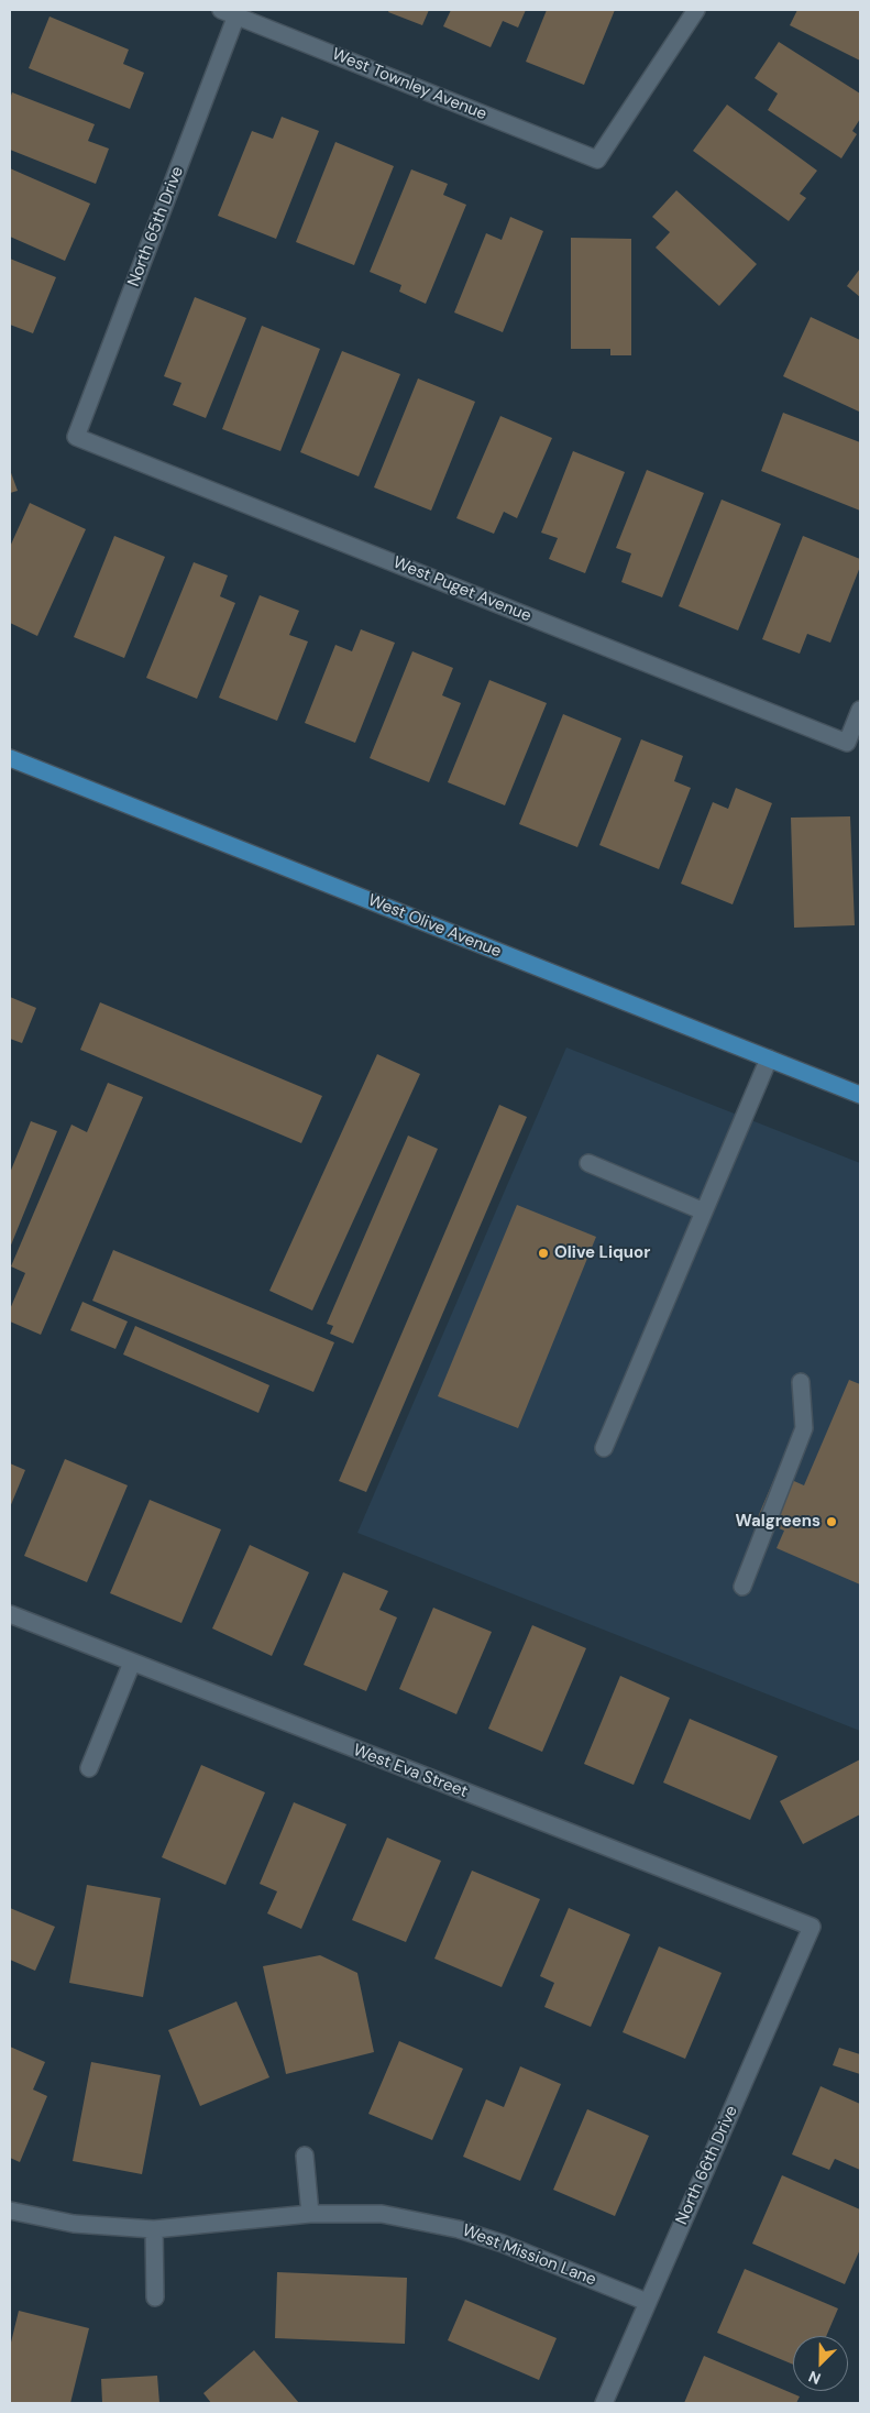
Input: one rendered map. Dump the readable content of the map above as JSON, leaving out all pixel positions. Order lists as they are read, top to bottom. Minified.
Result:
{"streets":{"main road":["West Olive Avenue"],"street":["West Townley Avenue","North 65th Drive","West Puget Avenue","West Eva Street","North 66th Drive","West Mission Lane"]},"crossings":[["West Townley Avenue","North 65th Drive"],["North 65th Drive","West Puget Avenue"],["West Eva Street","North 66th Drive"],["North 66th Drive","West Mission Lane"]],"places":["Olive Liquor","Walgreens"],"north":"bottom left"}
